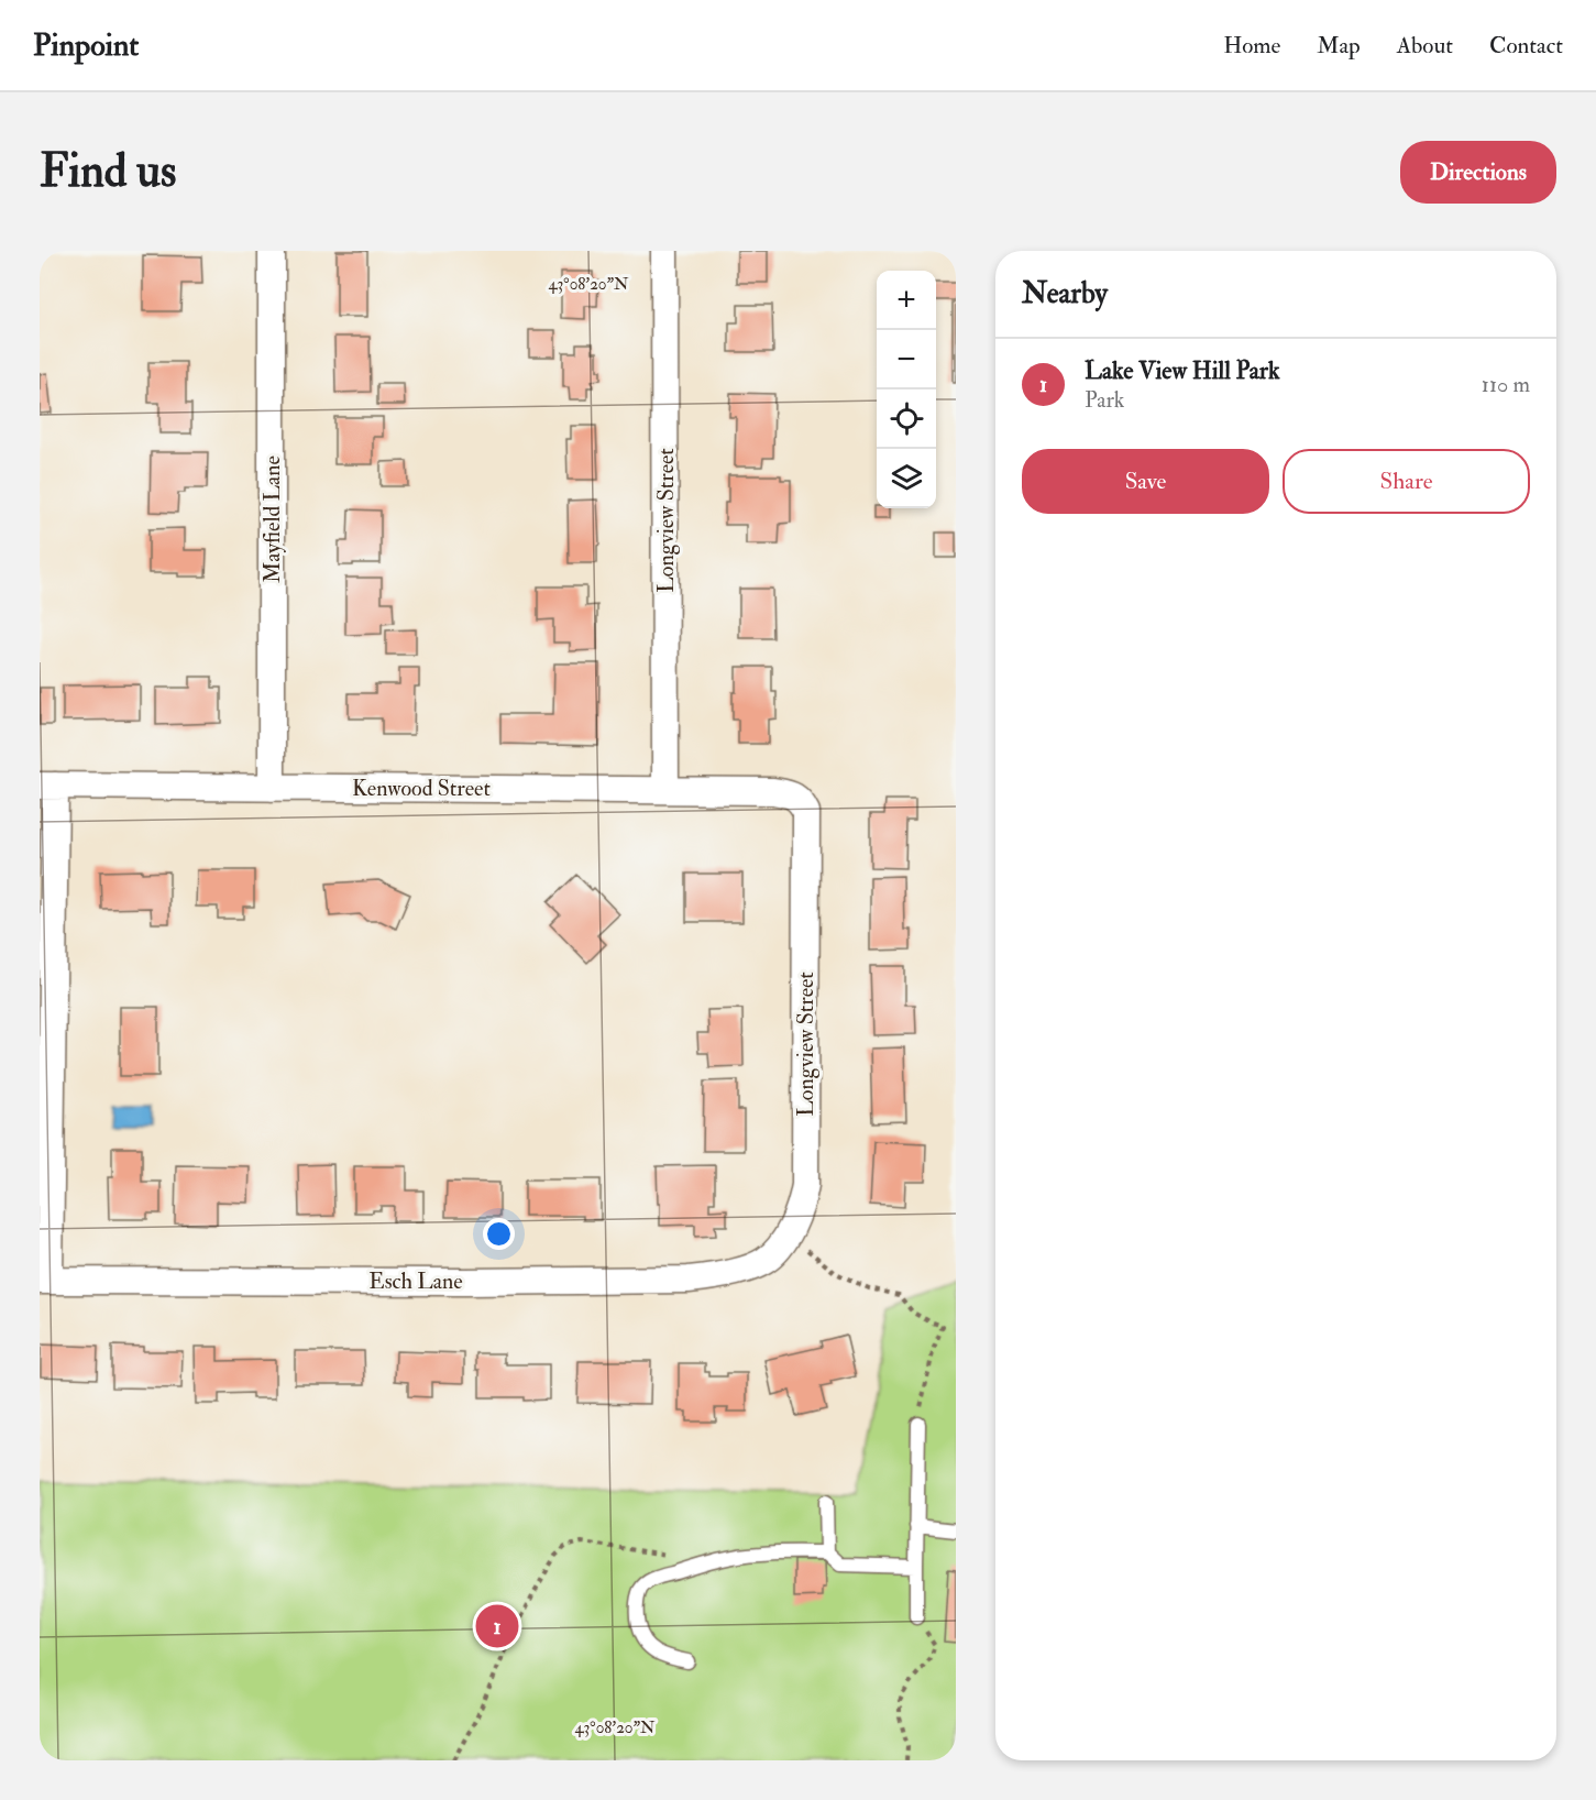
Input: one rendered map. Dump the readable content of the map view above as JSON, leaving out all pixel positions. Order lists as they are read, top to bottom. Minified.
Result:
{"streets":{"street":["Mayfield Lane","Longview Street","Kenwood Street","Esch Lane"]},"crossings":[["Mayfield Lane","Kenwood Street"],["Longview Street","Kenwood Street"],["Longview Street","Esch Lane"]],"page":{"header":"Pinpoint","nav":["Home","Map","About","Contact"],"buttons":["Directions",["Save","Share"]],"title":"Find us","heading":"Nearby","map_buttons":["+","−"],"list":[{"mark":"1","name":"Lake View Hill Park","note":"Park","value":"110 m"}],"pins":"1"},"coordinates":["43°08'20\"N"]}
